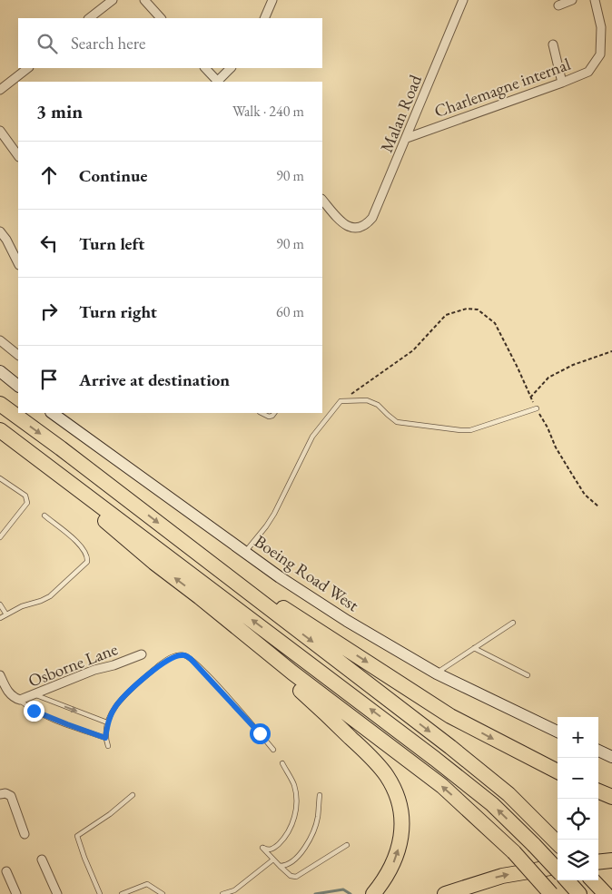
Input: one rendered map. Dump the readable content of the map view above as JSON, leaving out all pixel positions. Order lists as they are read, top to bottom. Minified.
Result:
{"streets":{"main road":["Boeing Road West"],"street":["Charlemagne internal","Malan Road","Osborne Lane"]},"crossings":[["Charlemagne internal","Malan Road"]],"page":{"search":"Search here","heading":["3 min","Walk · 240 m"],"list":[["Continue","90 m"],["Turn left","90 m"],["Turn right","60 m"],"Arrive at destination"],"map_buttons":["+","−"]}}
